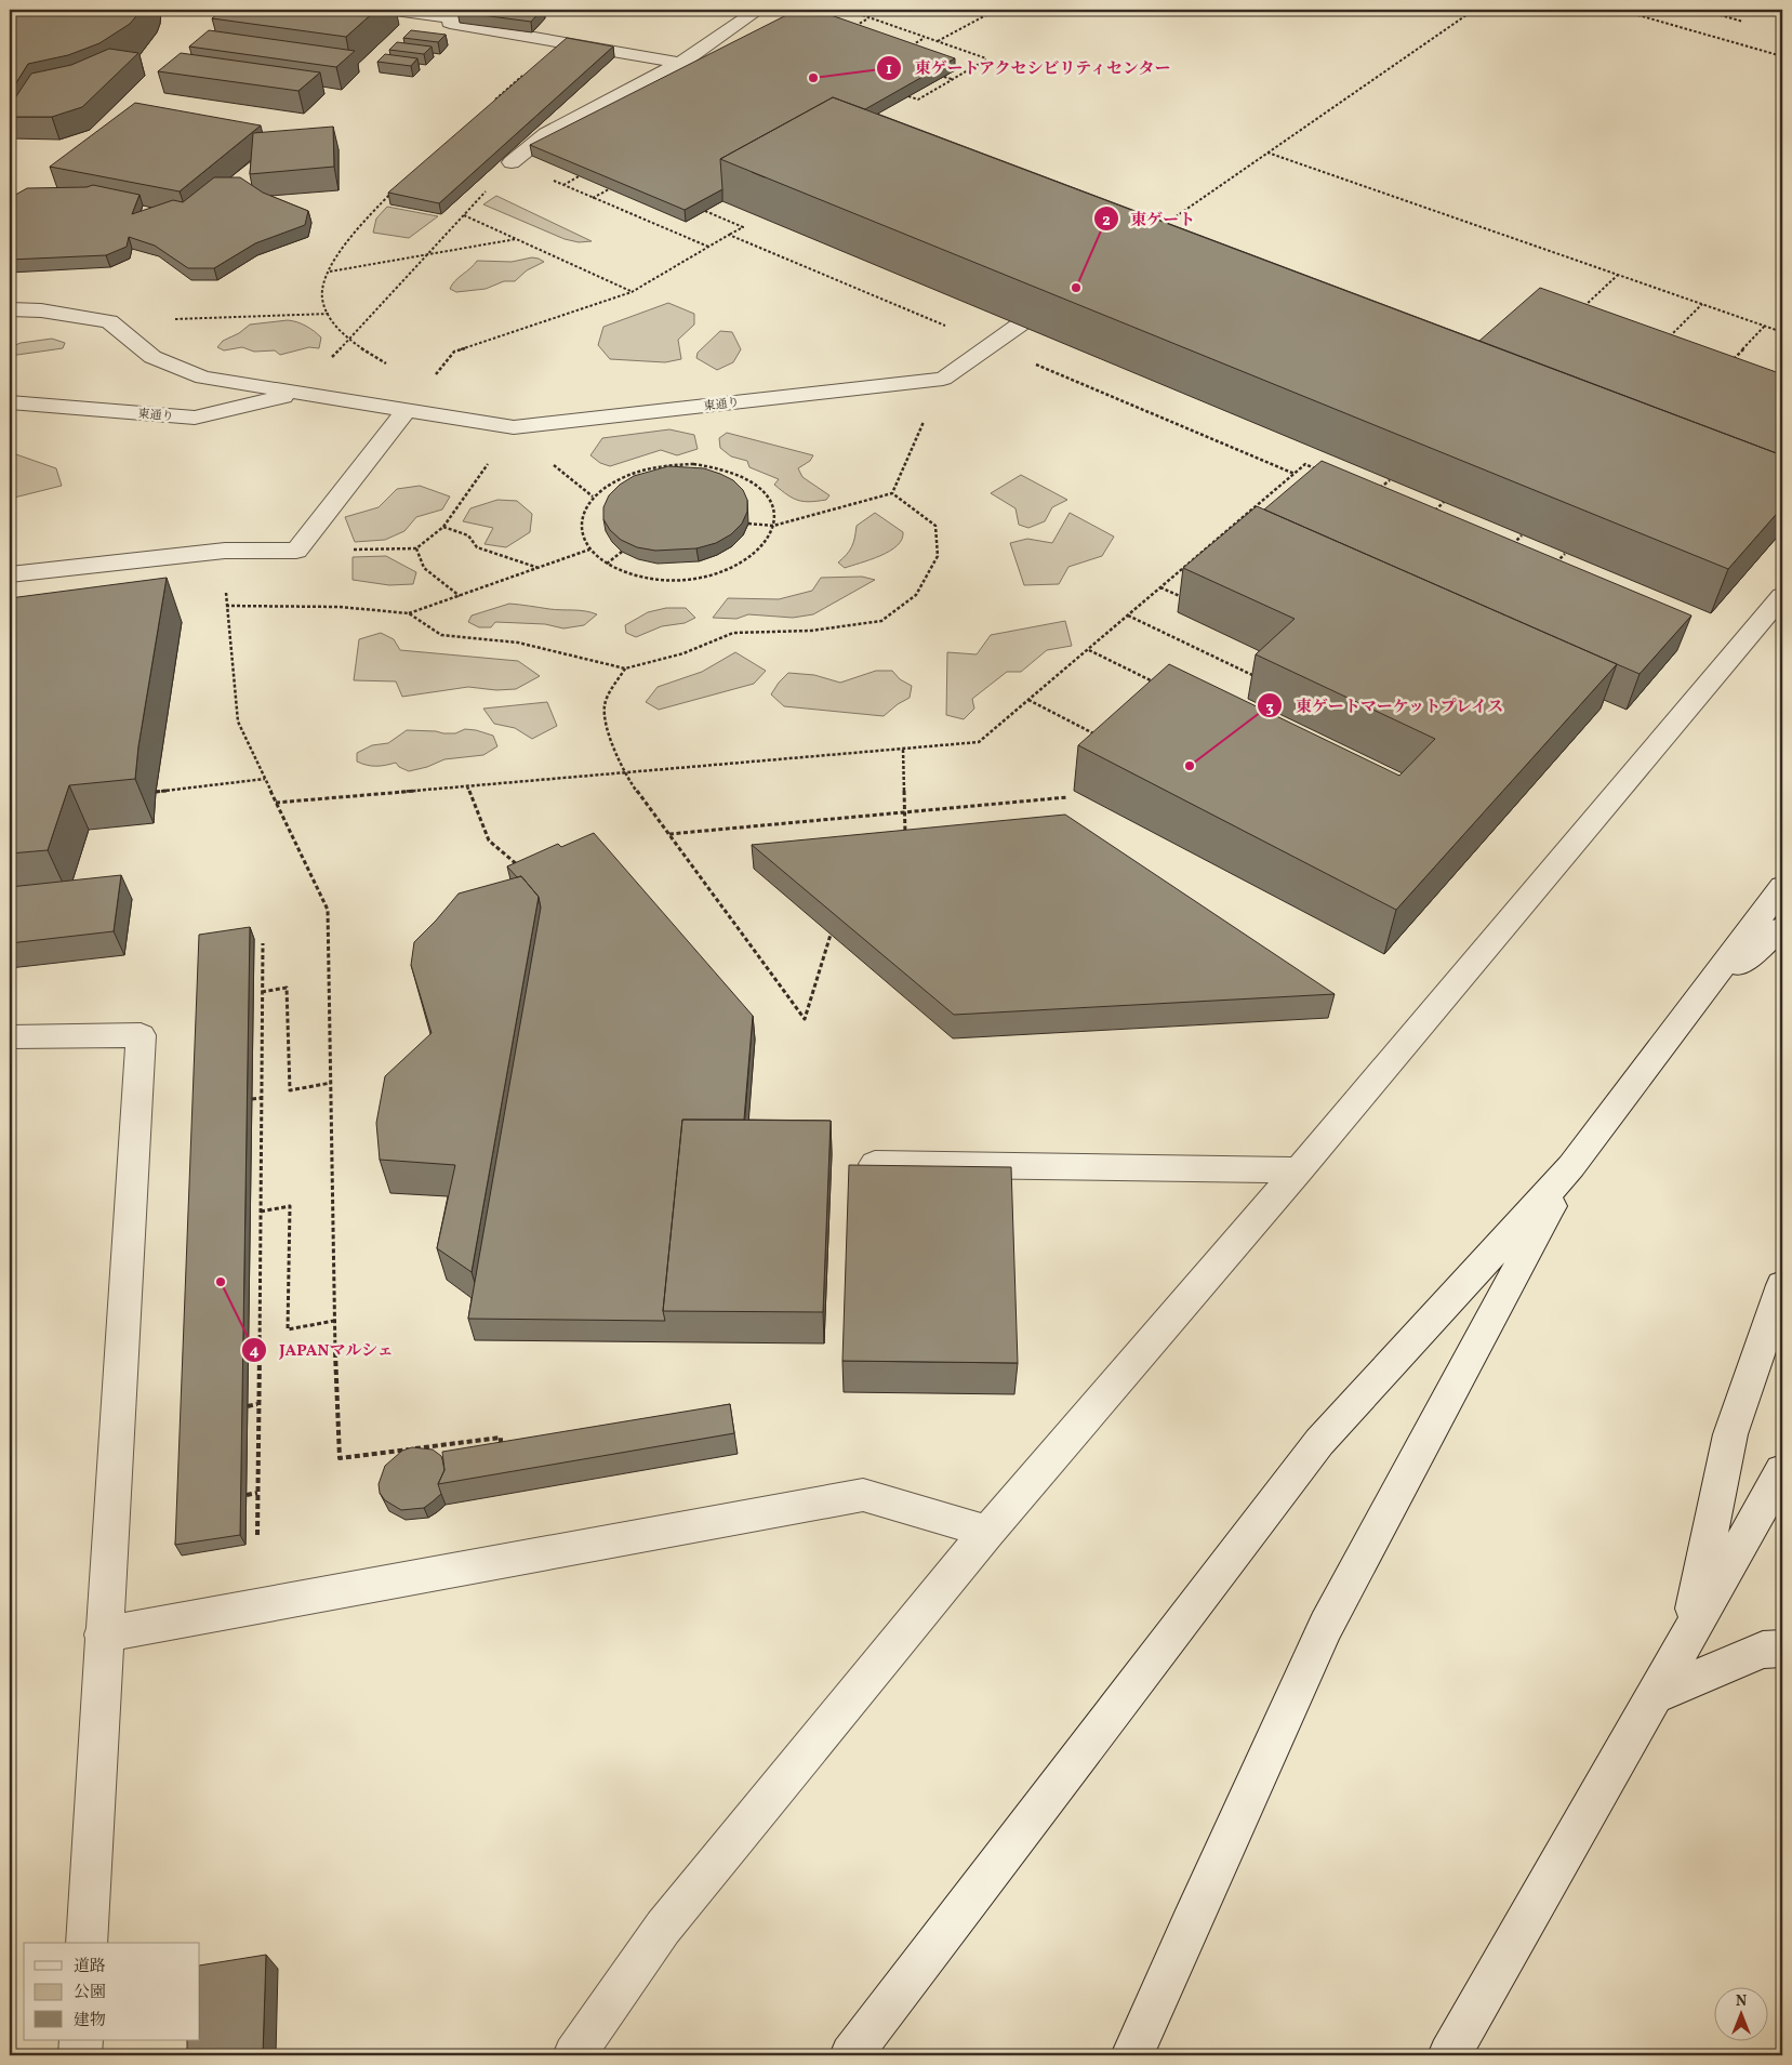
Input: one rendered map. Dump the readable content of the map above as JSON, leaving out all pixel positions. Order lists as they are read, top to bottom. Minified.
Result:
{"streets":{"street":["東通り"]},"places":["東ゲートアクセシビリティセンター","東ゲート","東ゲートマーケットプレイス","JAPANマルシェ"],"legend":["道路","公園","建物"],"north":"top"}
